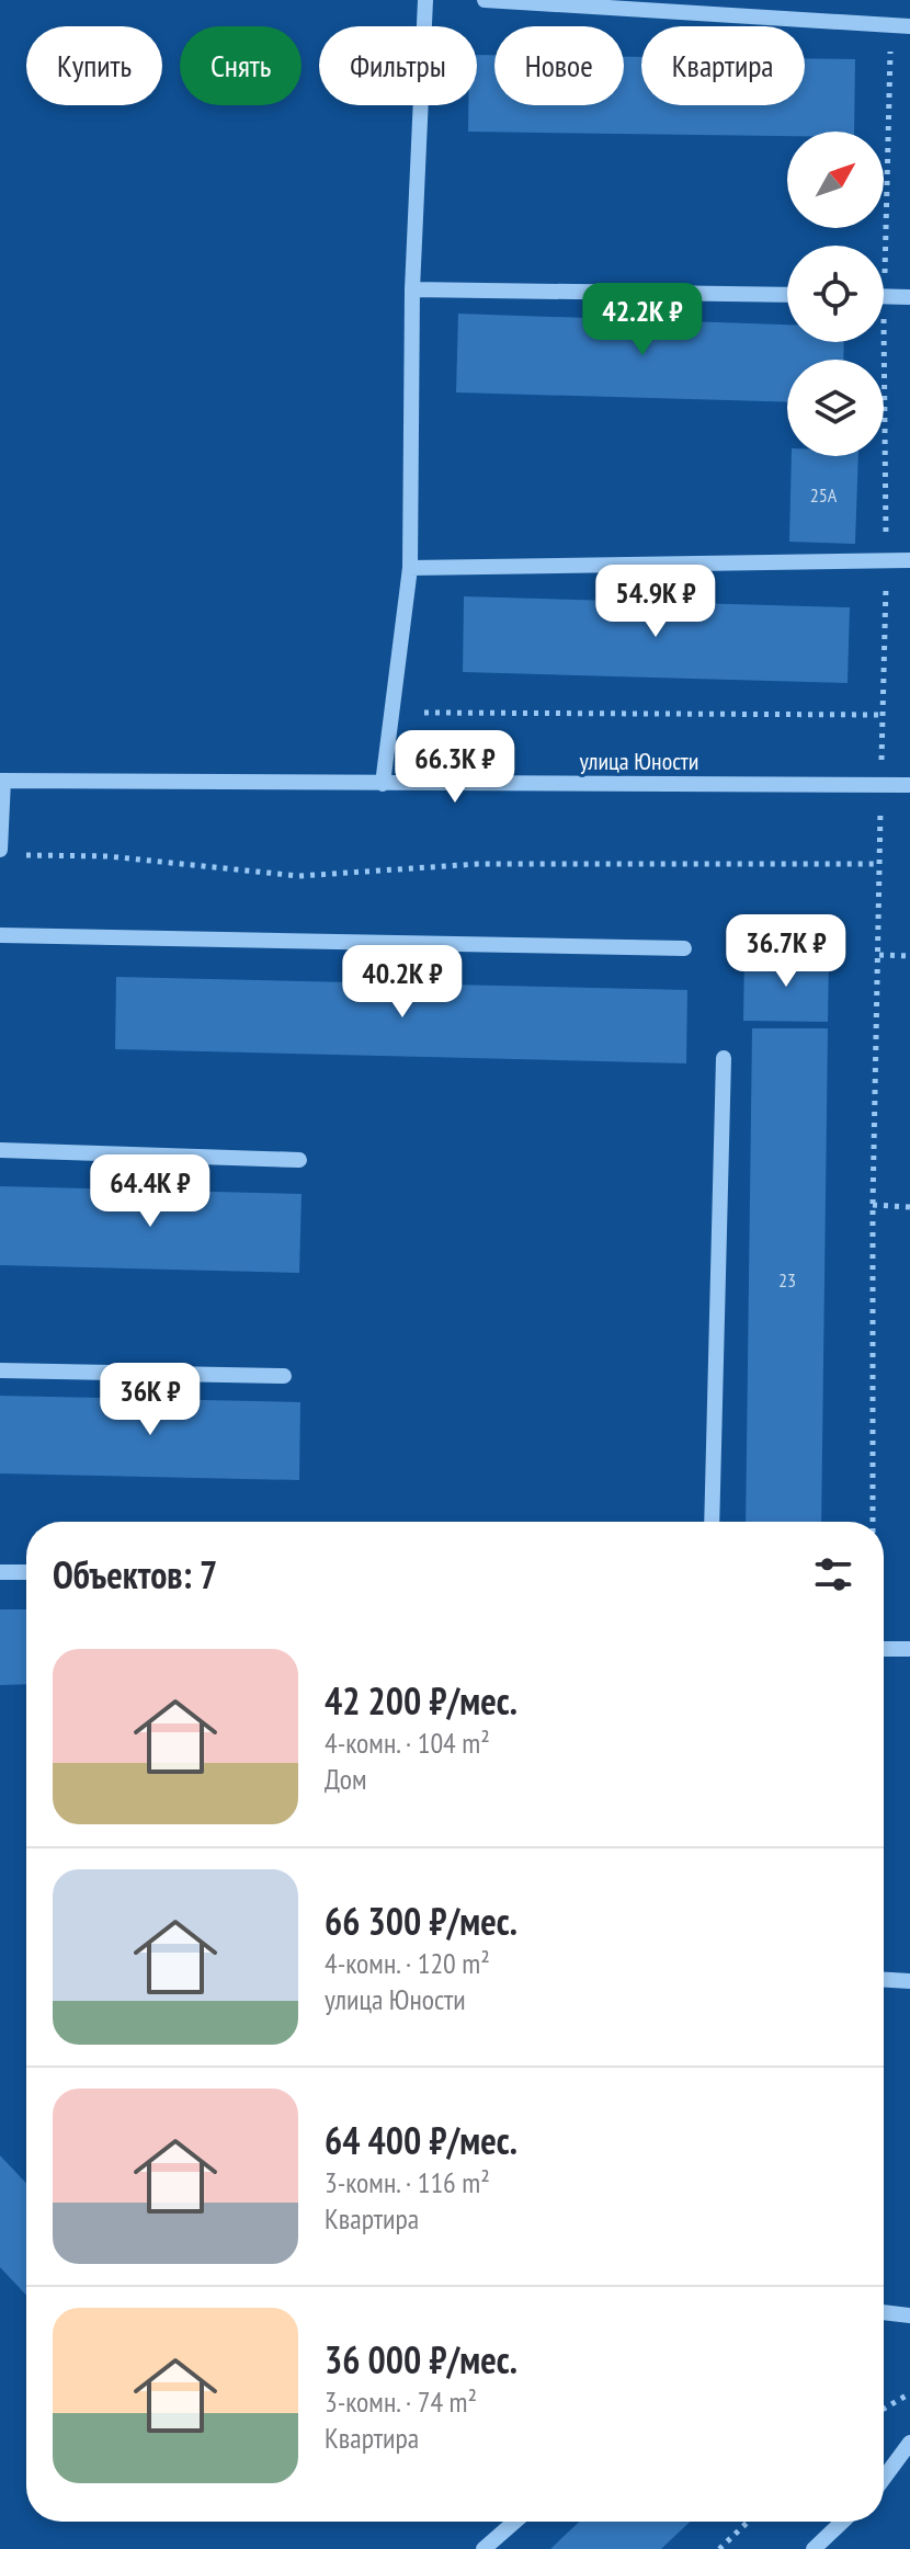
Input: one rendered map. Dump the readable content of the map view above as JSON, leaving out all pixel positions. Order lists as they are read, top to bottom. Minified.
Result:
{"streets":{"street":["улица Юности"]},"house_numbers":["25А","23"],"north":"top right","page":{"chip":["Купить","Снять","Фильтры","Новое","Квартира"],"price":["42.2K ₽","54.9K ₽","66.3K ₽","36.7K ₽","40.2K ₽","64.4K ₽","36K ₽"],"heading":"Объектов: 7","list":[{"name":"42 200 ₽/мес.","note":"4-комн. · 104 m² · Дом"},{"name":"66 300 ₽/мес.","note":"4-комн. · 120 m² · улица Юности"},{"name":"64 400 ₽/мес.","note":"3-комн. · 116 m² · Квартира"},{"name":"36 000 ₽/мес.","note":"3-комн. · 74 m² · Квартира"}]}}
